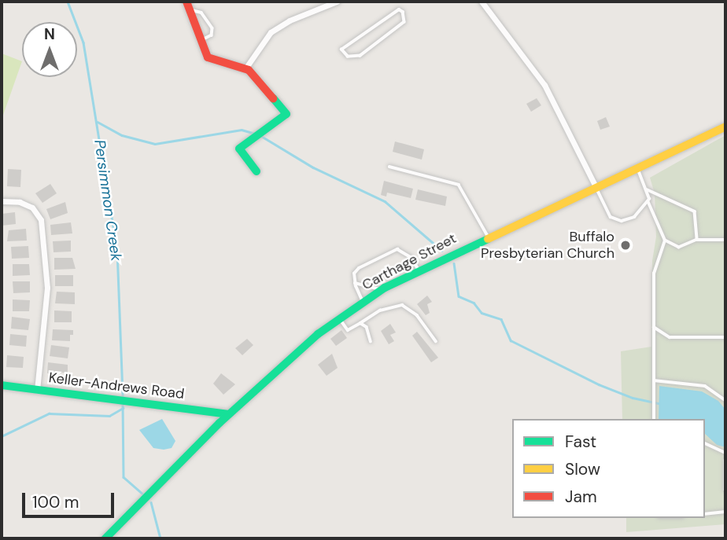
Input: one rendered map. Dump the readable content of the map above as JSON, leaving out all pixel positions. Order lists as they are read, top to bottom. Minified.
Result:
{"streets":{"main road":["Carthage Street","Keller-Andrews Road"]},"crossings":[["Carthage Street","Keller-Andrews Road"]],"water":["Persimmon Creek"],"places":["Buffalo Presbyterian Church"],"legend":["Fast","Slow","Jam"],"scale_bar":"100 m","north":"top"}
